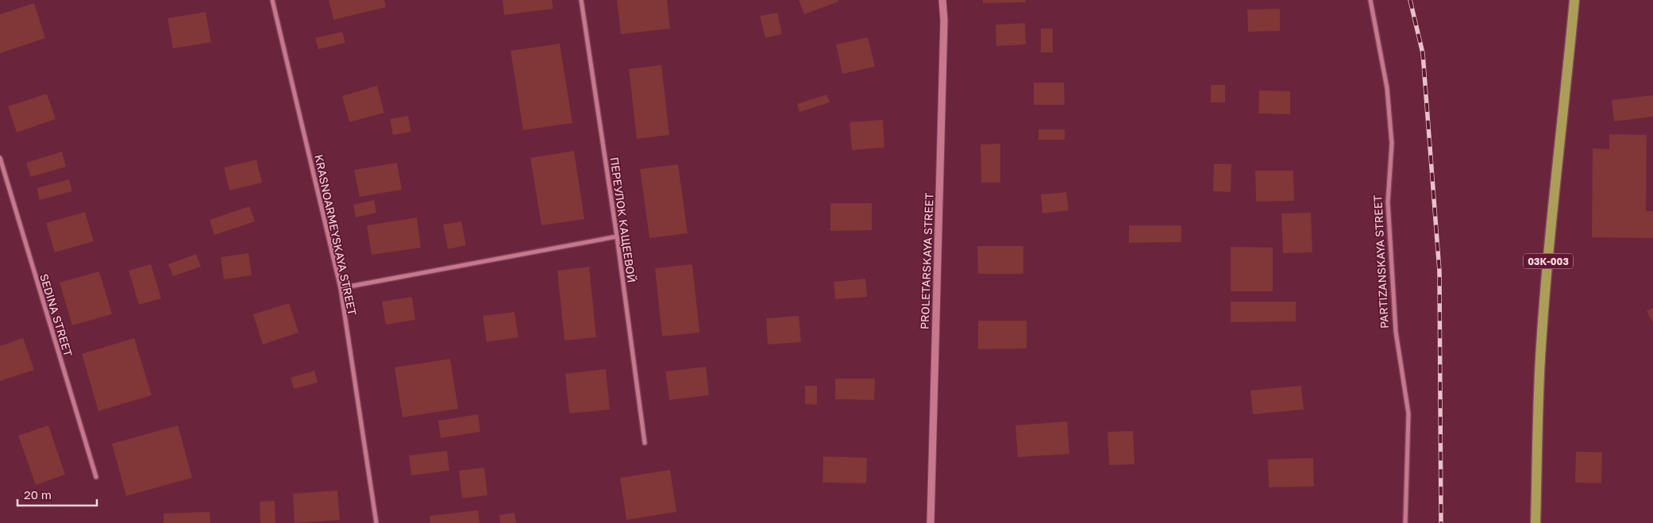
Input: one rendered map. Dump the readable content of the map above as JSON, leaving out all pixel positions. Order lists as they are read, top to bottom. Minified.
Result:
{"streets":{"main road":["03К-003"],"street":["ПЕРЕУЛОК КАЩЕЕВОЙ","KRASNOARMEYSKAYA STREET","PROLETARSKAYA STREET","PARTIZANSKAYA STREET","SEDINA STREET"]},"scale_bar":"20 m"}
